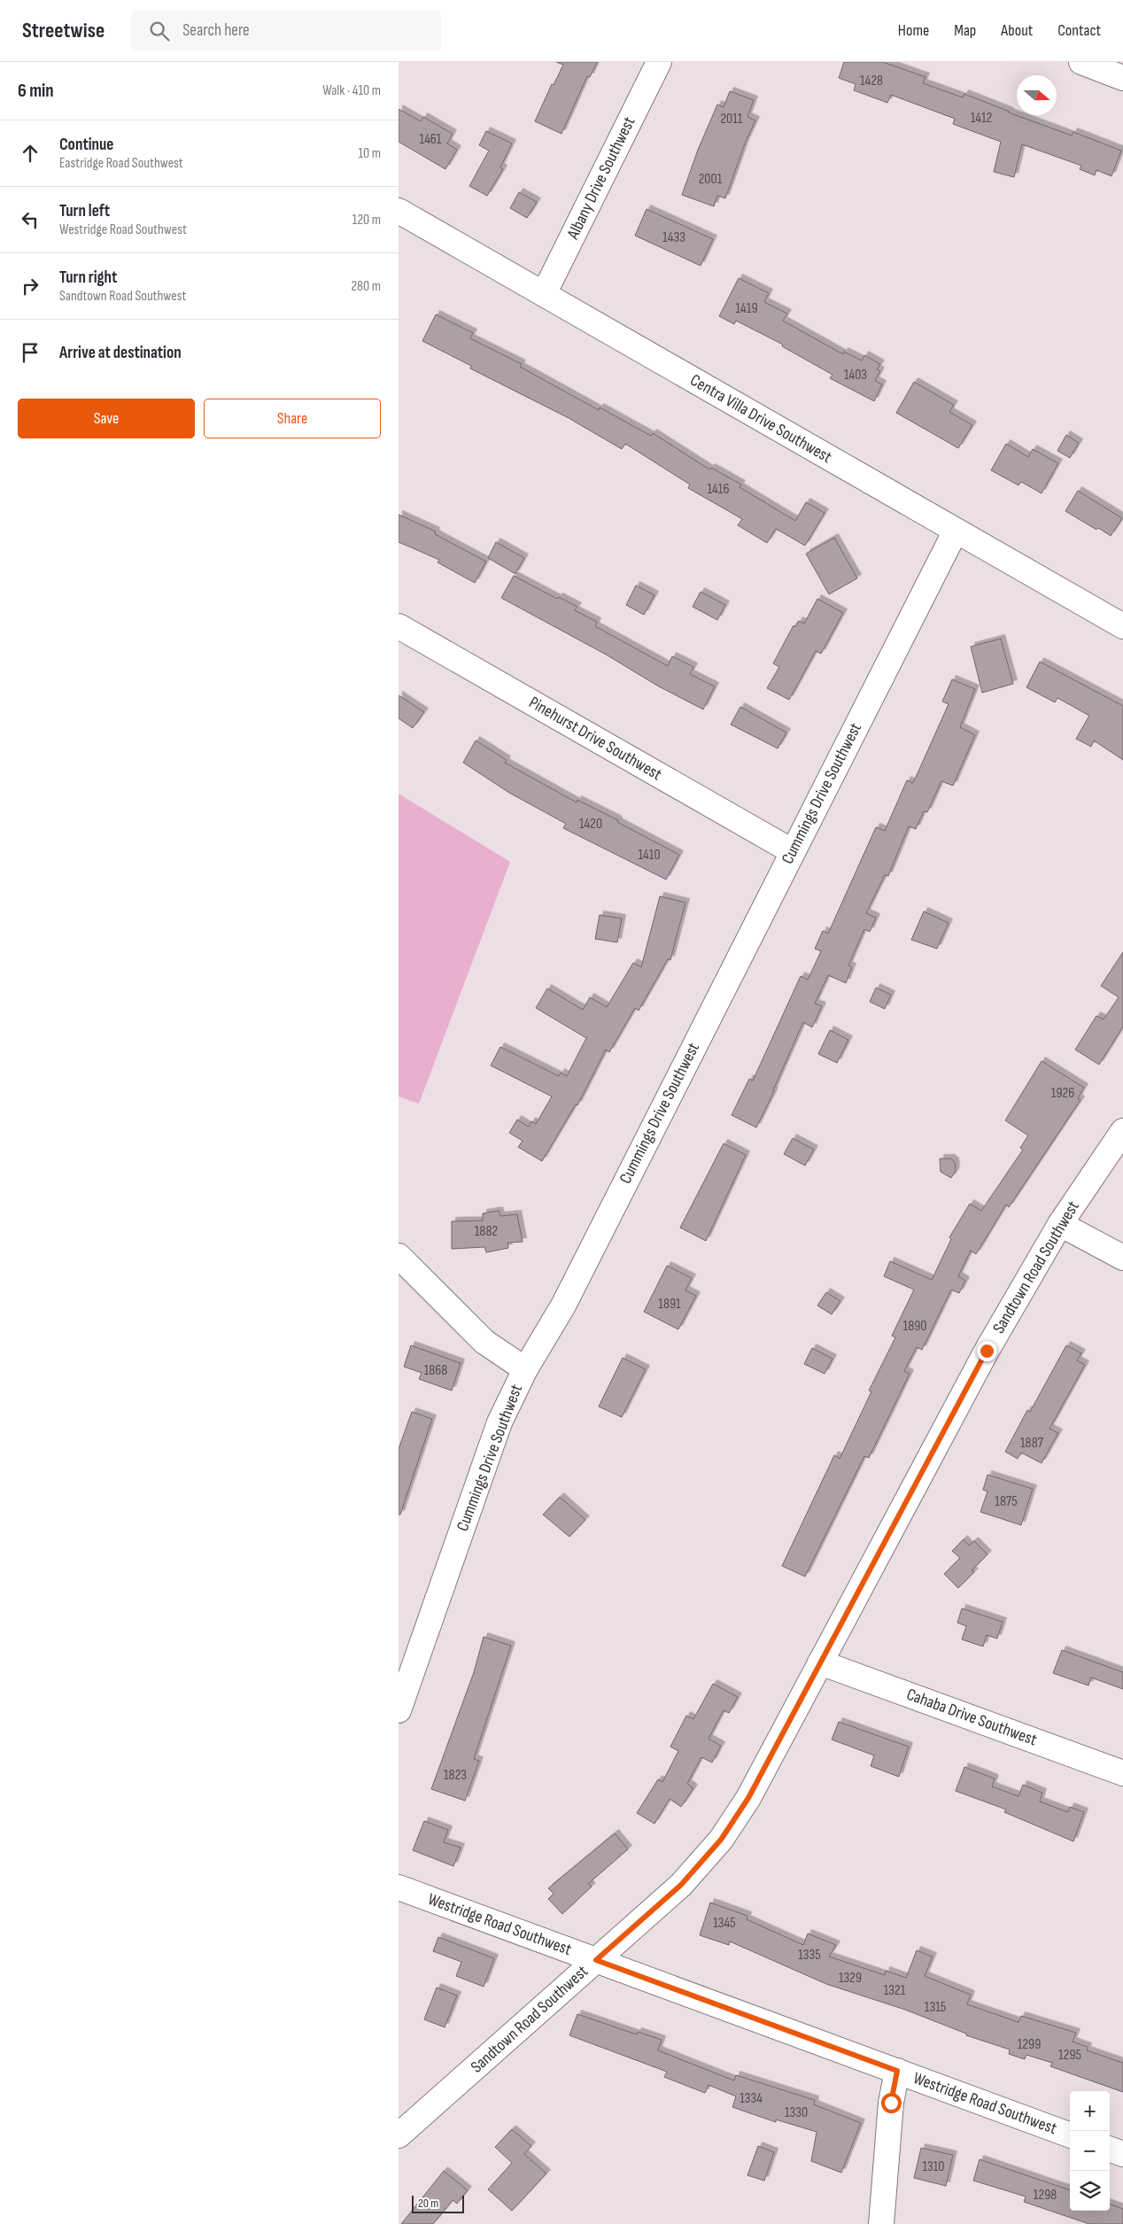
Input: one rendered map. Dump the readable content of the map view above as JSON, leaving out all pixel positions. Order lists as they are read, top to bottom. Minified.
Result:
{"streets":{"street":["Albany Drive Southwest","Centra Villa Drive Southwest","Pinehurst Drive Southwest","Cummings Drive Southwest","Sandtown Road Southwest","Cahaba Drive Southwest","Westridge Road Southwest"]},"crossings":[["Albany Drive Southwest","Centra Villa Drive Southwest"],["Centra Villa Drive Southwest","Cummings Drive Southwest"],["Pinehurst Drive Southwest","Cummings Drive Southwest"],["Sandtown Road Southwest","Cahaba Drive Southwest"],["Sandtown Road Southwest","Westridge Road Southwest"]],"house_numbers":["1428","1412","2011","1461","2001","1433","1419","1403","1416","1420","1410","1926","1882","1891","1890","1868","1887","1875","1823","1345","1335","1329","1321","1315","1299","1295","1334","1330","1310","1298"],"scale_bar":"20 m","north":"right","page":{"header":"Streetwise","search":"Search here","nav":["Home","Map","About","Contact"],"heading":["6 min","Walk · 410 m"],"list":[["Continue","Eastridge Road Southwest","10 m"],["Turn left","Westridge Road Southwest","120 m"],["Turn right","Sandtown Road Southwest","280 m"],"Arrive at destination"],"buttons":["Save","Share"],"map_buttons":["+","−"],"scale":"20 m"}}
